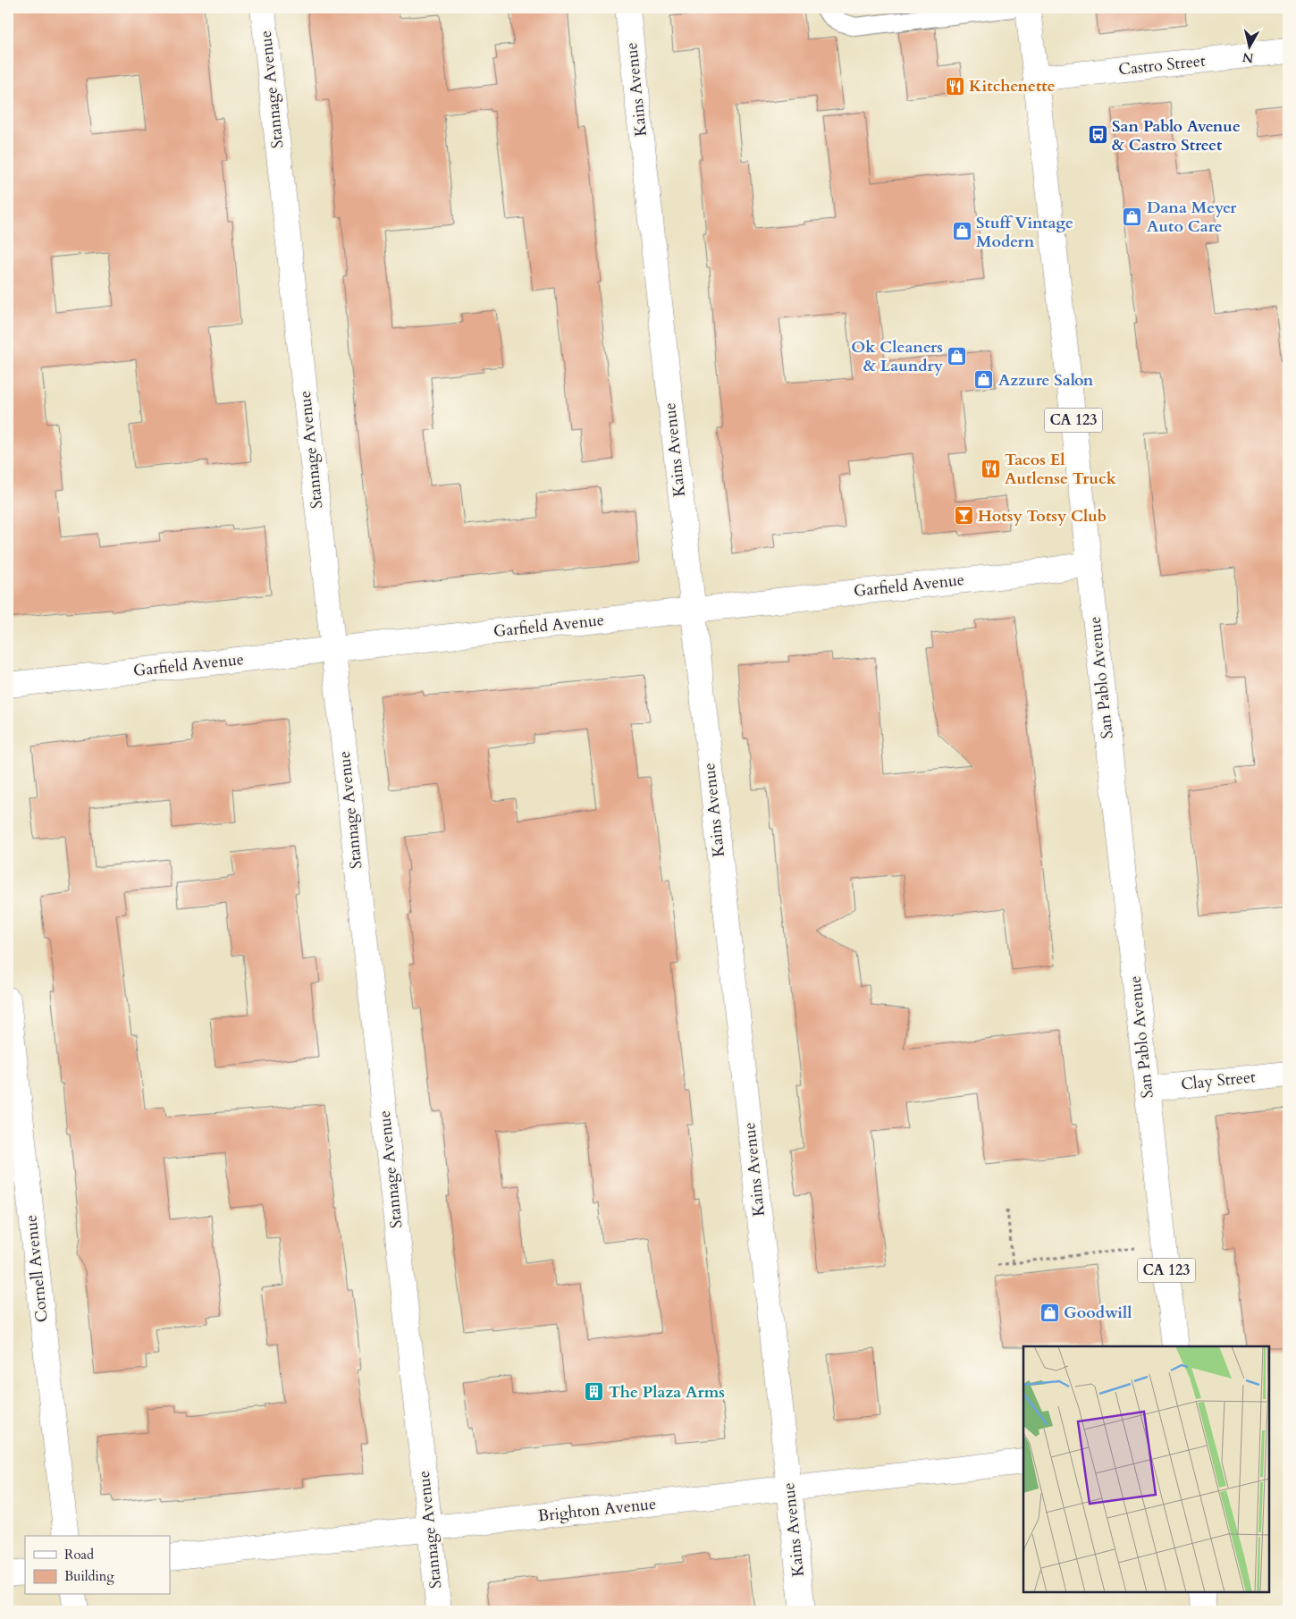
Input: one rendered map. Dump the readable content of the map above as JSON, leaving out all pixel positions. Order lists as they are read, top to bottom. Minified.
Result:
{"streets":{"street":["Castro Street","Stannage Avenue","Kains Avenue","CA 123","Garfield Avenue","San Pablo Avenue","Clay Street","Cornell Avenue","Brighton Avenue"]},"crossings":[["Castro Street","San Pablo Avenue"],["Stannage Avenue","Garfield Avenue"],["Stannage Avenue","Brighton Avenue"],["Kains Avenue","Garfield Avenue"],["Kains Avenue","Brighton Avenue"],["Garfield Avenue","San Pablo Avenue"],["San Pablo Avenue","Clay Street"]],"places":{"restaurant":["Kitchenette","Tacos El Autlense Truck"],"bus stop":["San Pablo Avenue & Castro Street"],"shop":["Dana Meyer Auto Care","Stuff Vintage Modern","Ok Cleaners & Laundry","Azzure Salon","Goodwill"],"bar":["Hotsy Totsy Club"],"building":["The Plaza Arms"]},"legend":["Road","Building"],"north":"bottom"}
